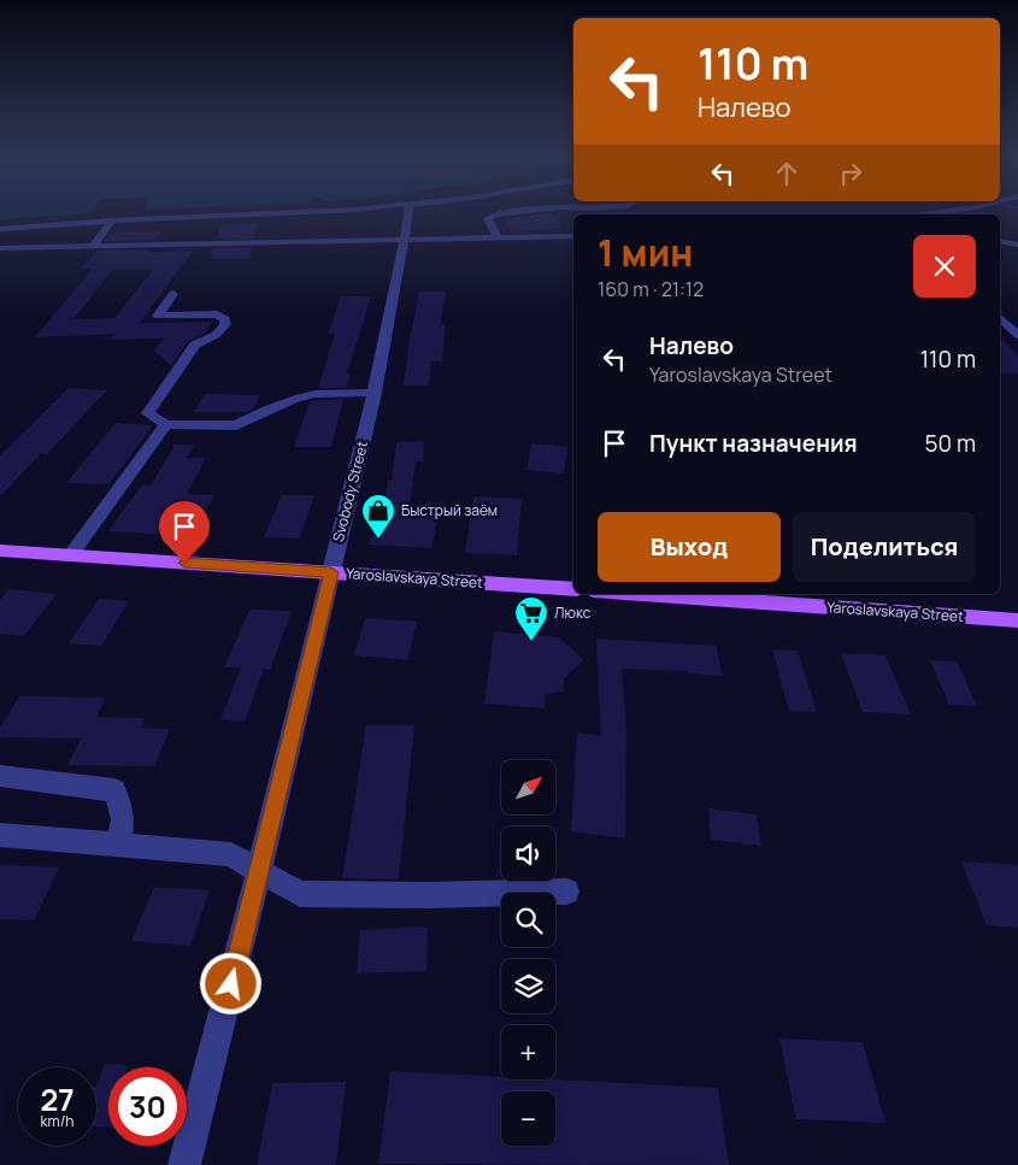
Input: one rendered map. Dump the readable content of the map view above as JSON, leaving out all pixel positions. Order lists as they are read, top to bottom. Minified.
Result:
{"streets":{"main road":["Yaroslavskaya Street"],"street":["Svobody Street"]},"crossings":[["Svobody Street","Yaroslavskaya Street"]],"places":{"shop":["Быстрый заём"],"supermarket":["Люкс"]},"north":"top right","page":{"turn":["110 m","Налево"],"heading":["1 мин","160 m · 21:12"],"list":[{"name":"Налево","note":"Yaroslavskaya Street","value":"110 m"},{"name":"Пункт назначения","value":"50 m"}],"buttons":["Выход","Поделиться"],"map_buttons":["+","−"],"speed":"27 km/h","limit":"30"}}
